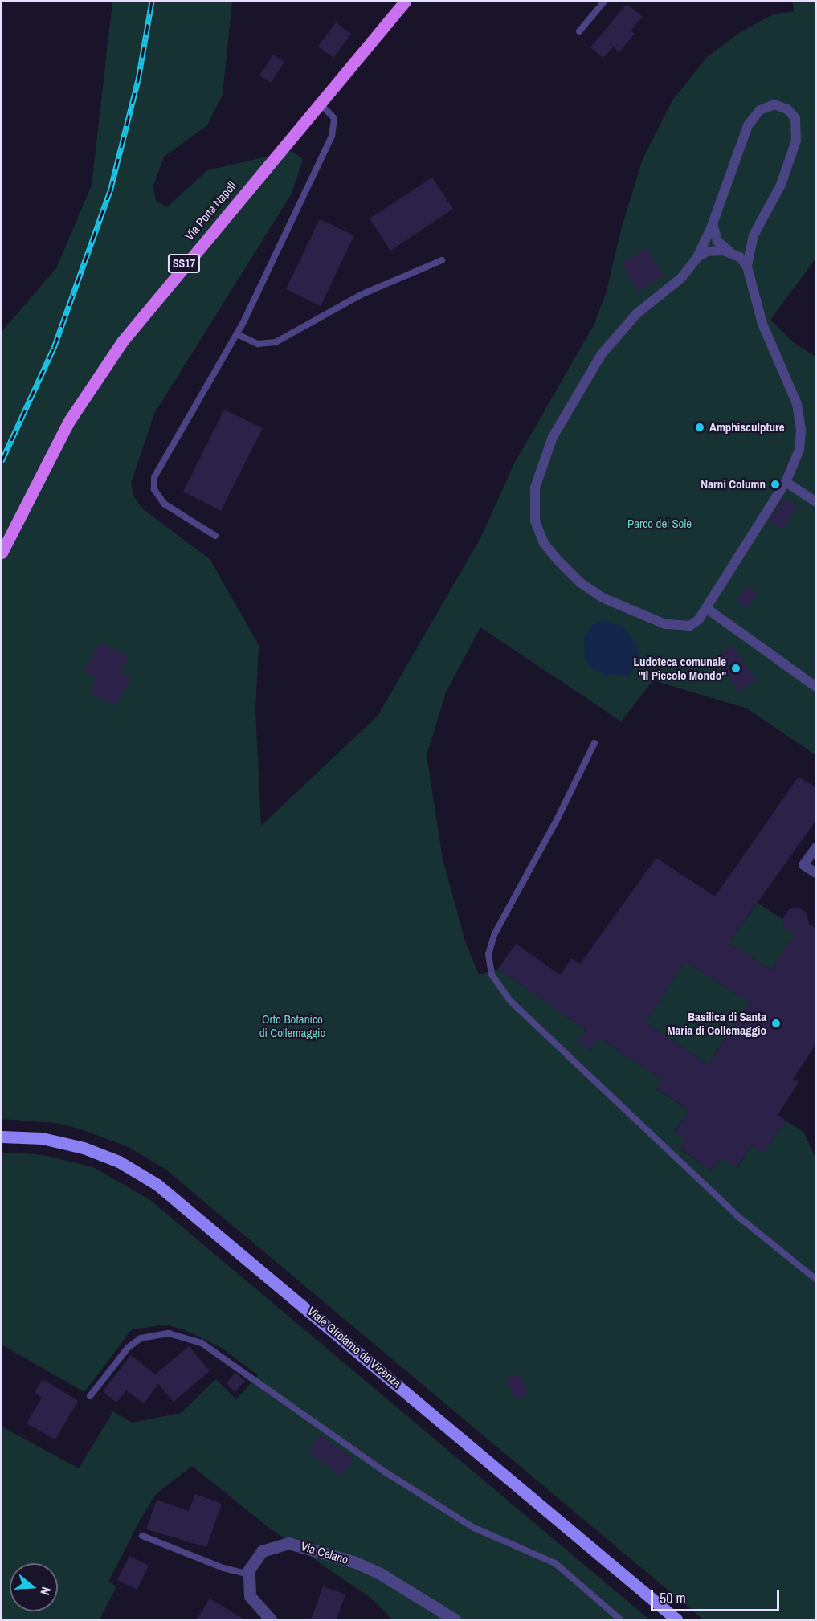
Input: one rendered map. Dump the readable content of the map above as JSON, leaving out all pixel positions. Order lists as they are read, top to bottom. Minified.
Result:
{"streets":{"main road":["Via Porta Napoli","SS17","Viale Girolamo da Vicenza"],"street":["Via Celano"]},"parks":["Parco del Sole","Orto Botanico di Collemaggio"],"places":["Amphisculpture","Narni Column","Ludoteca comunale \"Il Piccolo Mondo\"","Basilica di Santa Maria di Collemaggio"],"scale_bar":"50 m","north":"right"}
